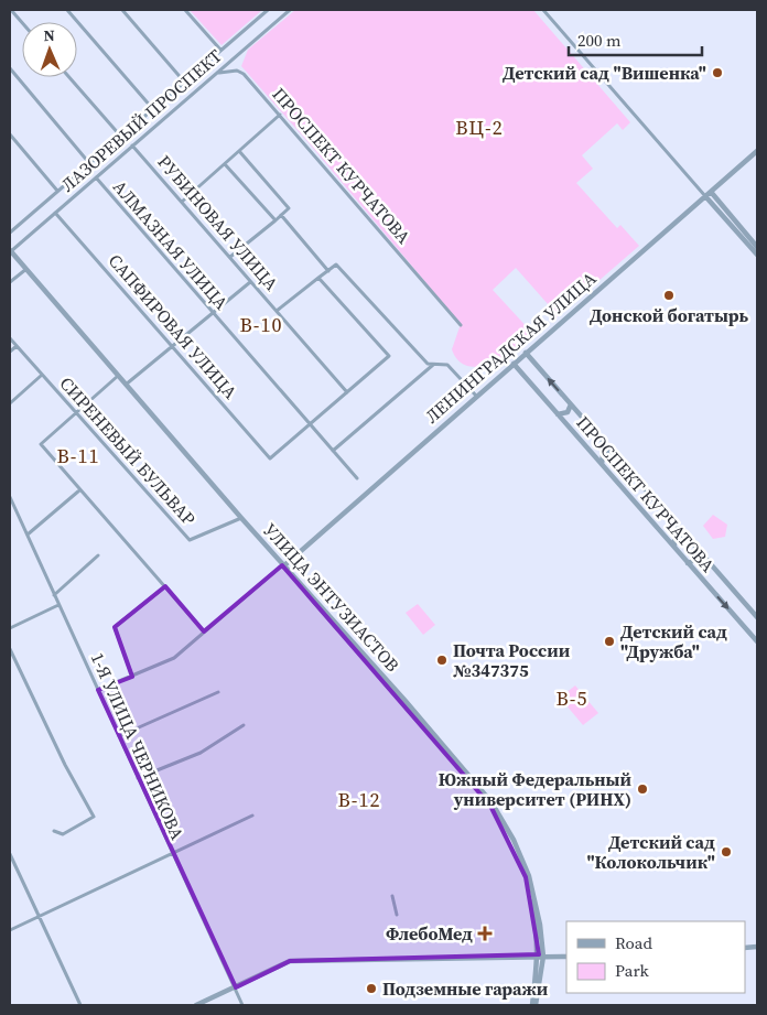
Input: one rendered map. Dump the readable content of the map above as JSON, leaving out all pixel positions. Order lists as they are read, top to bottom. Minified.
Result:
{"streets":{"street":["ЛАЗОРЕВЫЙ ПРОСПЕКТ","ПРОСПЕКТ КУРЧАТОВА","РУБИНОВАЯ УЛИЦА","АЛМАЗНАЯ УЛИЦА","САПФИРОВАЯ УЛИЦА","ЛЕНИНГРАДСКАЯ УЛИЦА","СИРЕНЕВЫЙ БУЛЬВАР","УЛИЦА ЭНТУЗИАСТОВ","1-Я УЛИЦА ЧЕРНИКОВА"]},"crossings":[["ЛАЗОРЕВЫЙ ПРОСПЕКТ","ПРОСПЕКТ КУРЧАТОВА"],["ЛАЗОРЕВЫЙ ПРОСПЕКТ","РУБИНОВАЯ УЛИЦА"],["ЛАЗОРЕВЫЙ ПРОСПЕКТ","АЛМАЗНАЯ УЛИЦА"],["ЛАЗОРЕВЫЙ ПРОСПЕКТ","САПФИРОВАЯ УЛИЦА"],["ЛАЗОРЕВЫЙ ПРОСПЕКТ","УЛИЦА ЭНТУЗИАСТОВ"],["ПРОСПЕКТ КУРЧАТОВА","ЛЕНИНГРАДСКАЯ УЛИЦА"],["АЛМАЗНАЯ УЛИЦА","САПФИРОВАЯ УЛИЦА"],["ЛЕНИНГРАДСКАЯ УЛИЦА","УЛИЦА ЭНТУЗИАСТОВ"],["ЛЕНИНГРАДСКАЯ УЛИЦА","1-Я УЛИЦА ЧЕРНИКОВА"],["СИРЕНЕВЫЙ БУЛЬВАР","УЛИЦА ЭНТУЗИАСТОВ"]],"districts":["ВЦ-2","В-10","В-11","В-5","В-12"],"places":{"other":["Детский сад \"Вишенка\"","Донской богатырь","Детский сад \"Дружба\"","Почта России №347375","Южный Федеральный университет (РИНХ)","Детский сад \"Колокольчик\"","Подземные гаражи"],"health":["ФлебоМед"]},"legend":["Road","Park"],"scale_bar":"200 m","north":"top"}
